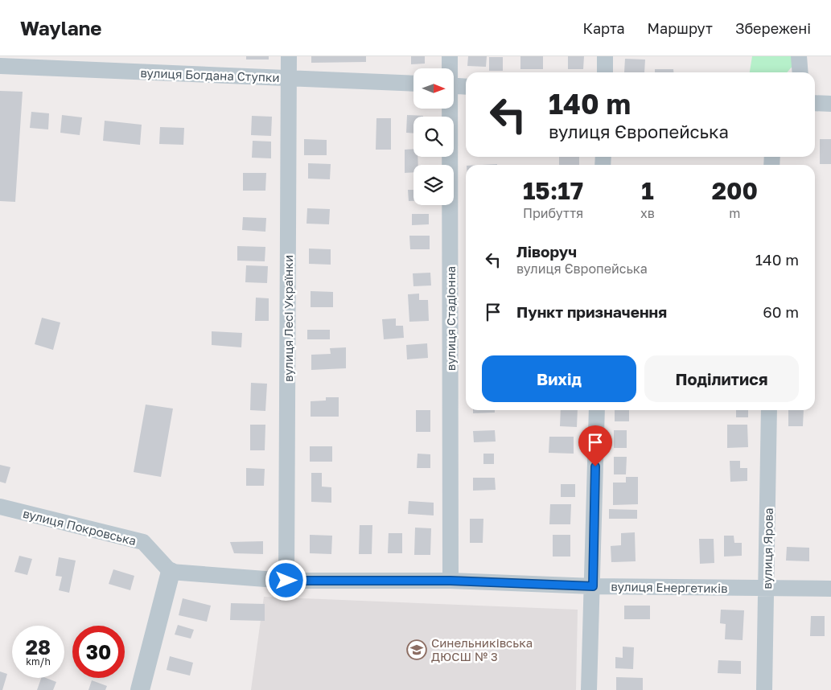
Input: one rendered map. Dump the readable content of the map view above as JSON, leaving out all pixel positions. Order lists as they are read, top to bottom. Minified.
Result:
{"streets":{"street":["вулиця Богдана Ступки","вулиця Лесі Українки","вулиця Стадіонна","вулиця Покровська","вулиця Ярова","вулиця Енергетиків"]},"crossings":[["вулиця Богдана Ступки","вулиця Лесі Українки"],["вулиця Лесі Українки","вулиця Енергетиків"],["вулиця Стадіонна","вулиця Енергетиків"],["вулиця Покровська","вулиця Енергетиків"],["вулиця Ярова","вулиця Енергетиків"]],"places":{"school or university":["Синельниківська ДЮСШ № 3"]},"north":"right","page":{"header":"Waylane","nav":["Карта","Маршрут","Збережені"],"turn":["140 m","вулиця Європейська"],"eta":["15:17","Прибуття","1","хв","200","m"],"list":[{"name":"Ліворуч","note":"вулиця Європейська","value":"140 m"},{"name":"Пункт призначення","value":"60 m"}],"buttons":["Вихід","Поділитися"],"speed":"28 km/h","limit":"30"}}
